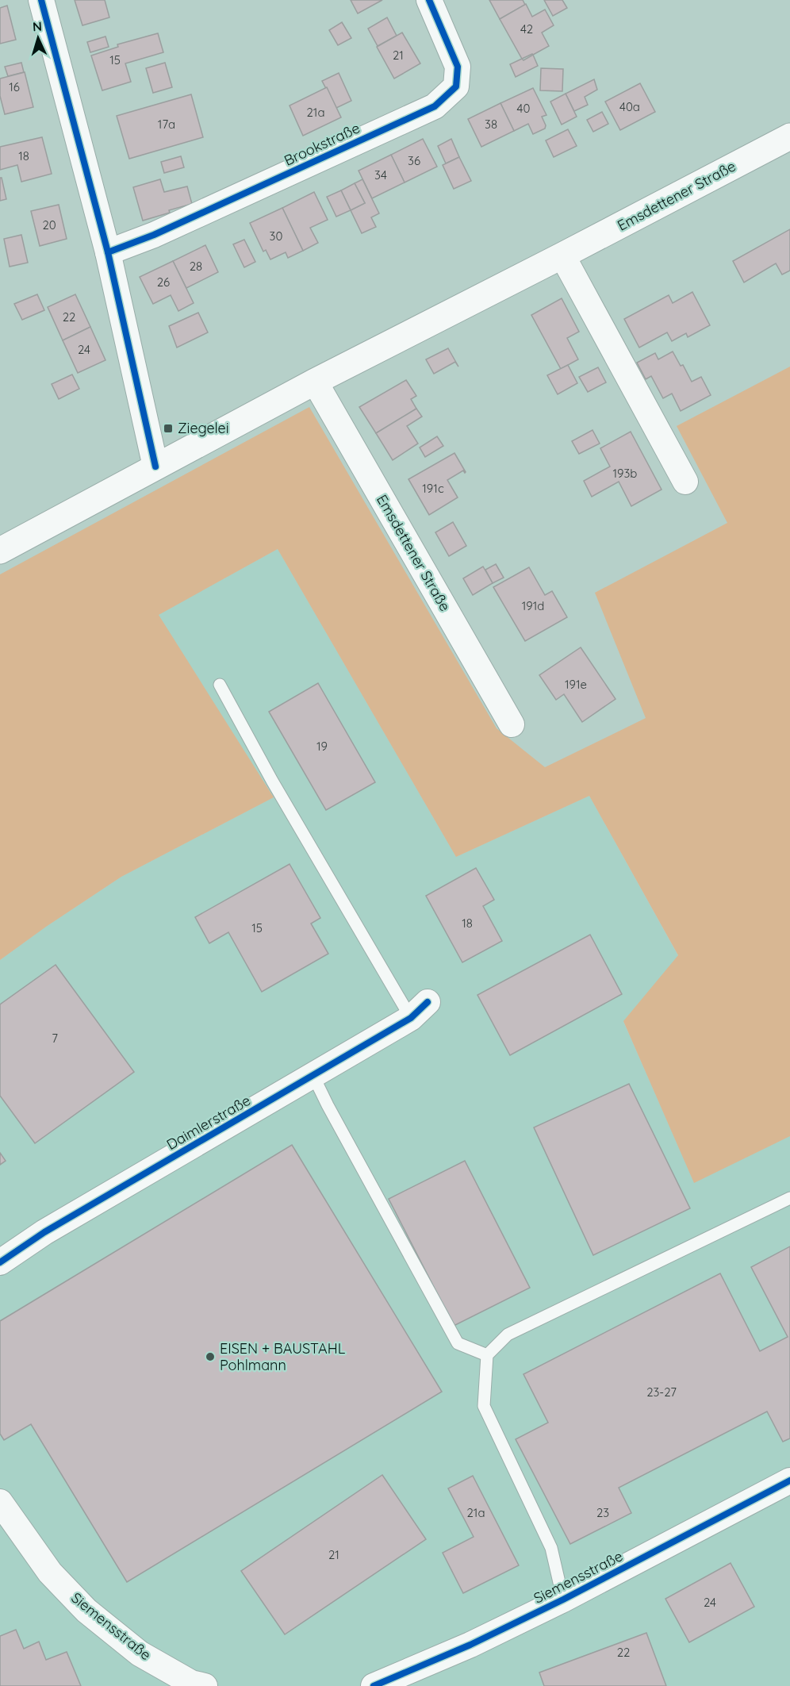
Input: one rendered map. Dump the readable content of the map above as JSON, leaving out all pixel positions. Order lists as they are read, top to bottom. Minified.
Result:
{"streets":{"main road":["Emsdettener Straße"],"street":["Brookstraße","Daimlerstraße","Siemensstraße"]},"places":{"transit":["Ziegelei"],"other":["EISEN + BAUSTAHL Pohlmann"]},"house_numbers":["42","21","15","16","40a","40","21a","17a","38","18","36","34","20","30","28","26","22","24","193b","191c","191d","191e","19","18","15","7","23-27","21a","23","21","24","22"],"north":"top"}
